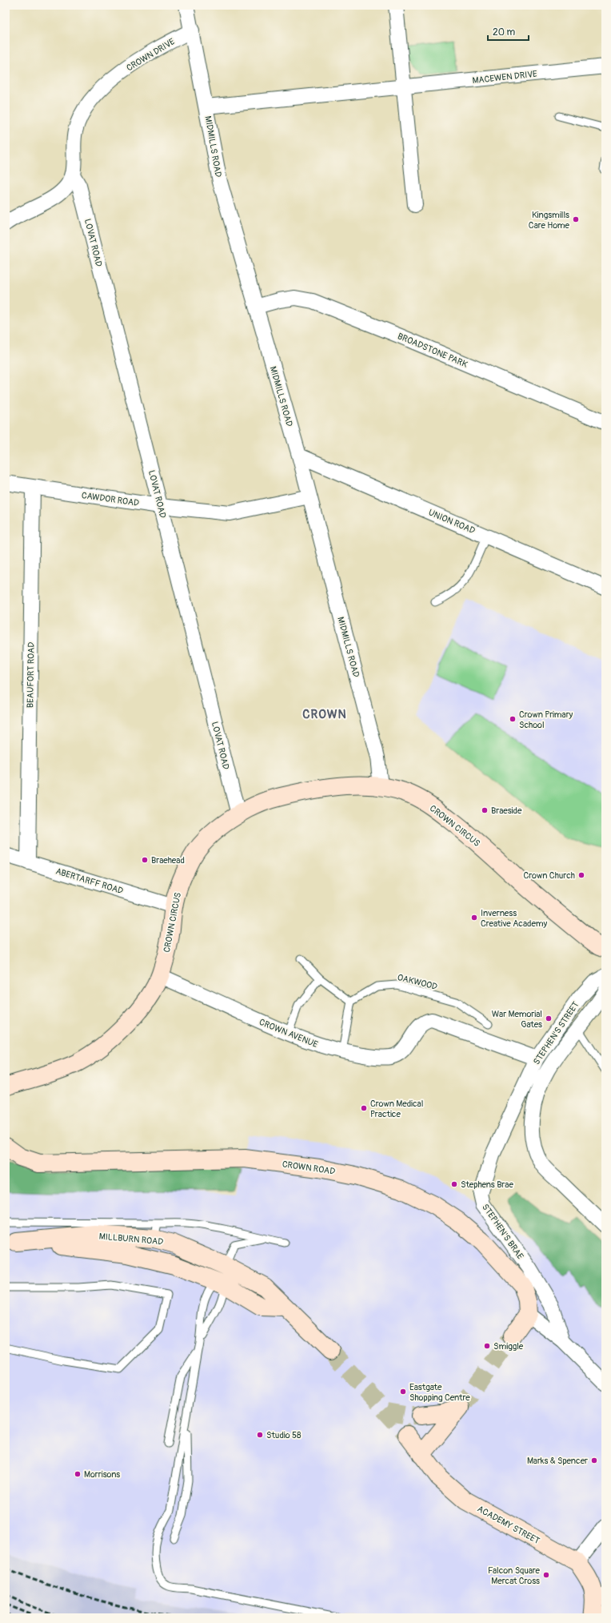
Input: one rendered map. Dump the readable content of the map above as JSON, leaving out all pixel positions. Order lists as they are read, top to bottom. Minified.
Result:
{"streets":{"street":["CROWN DRIVE","MACEWEN DRIVE","MIDMILLS ROAD","LOVAT ROAD","BROADSTONE PARK","CAWDOR ROAD","UNION ROAD","BEAUFORT ROAD","CROWN CIRCUS","ABERTARFF ROAD","CROWN AVENUE","STEPHEN'S STREET","CROWN ROAD","STEPHEN'S BRAE","MILLBURN ROAD","ACADEMY STREET"],"lane":["OAKWOOD"]},"crossings":[["CROWN DRIVE","MIDMILLS ROAD"],["CROWN DRIVE","LOVAT ROAD"],["MACEWEN DRIVE","MIDMILLS ROAD"],["MIDMILLS ROAD","BROADSTONE PARK"],["MIDMILLS ROAD","CAWDOR ROAD"],["MIDMILLS ROAD","UNION ROAD"],["MIDMILLS ROAD","CROWN CIRCUS"],["LOVAT ROAD","CAWDOR ROAD"],["LOVAT ROAD","CROWN CIRCUS"],["CAWDOR ROAD","BEAUFORT ROAD"],["BEAUFORT ROAD","ABERTARFF ROAD"],["CROWN CIRCUS","ABERTARFF ROAD"],["CROWN CIRCUS","CROWN AVENUE"],["CROWN AVENUE","STEPHEN'S STREET"],["STEPHEN'S STREET","STEPHEN'S BRAE"]],"districts":["CROWN"],"places":["Kingsmills Care Home","Crown Primary School","Braeside","Braehead","Crown Church","Inverness Creative Academy","War Memorial Gates","Crown Medical Practice","Stephens Brae","Smiggle","Eastgate Shopping Centre","Studio 58","Marks & Spencer","Morrisons","Falcon Square Mercat Cross"],"scale_bar":"20 m"}
